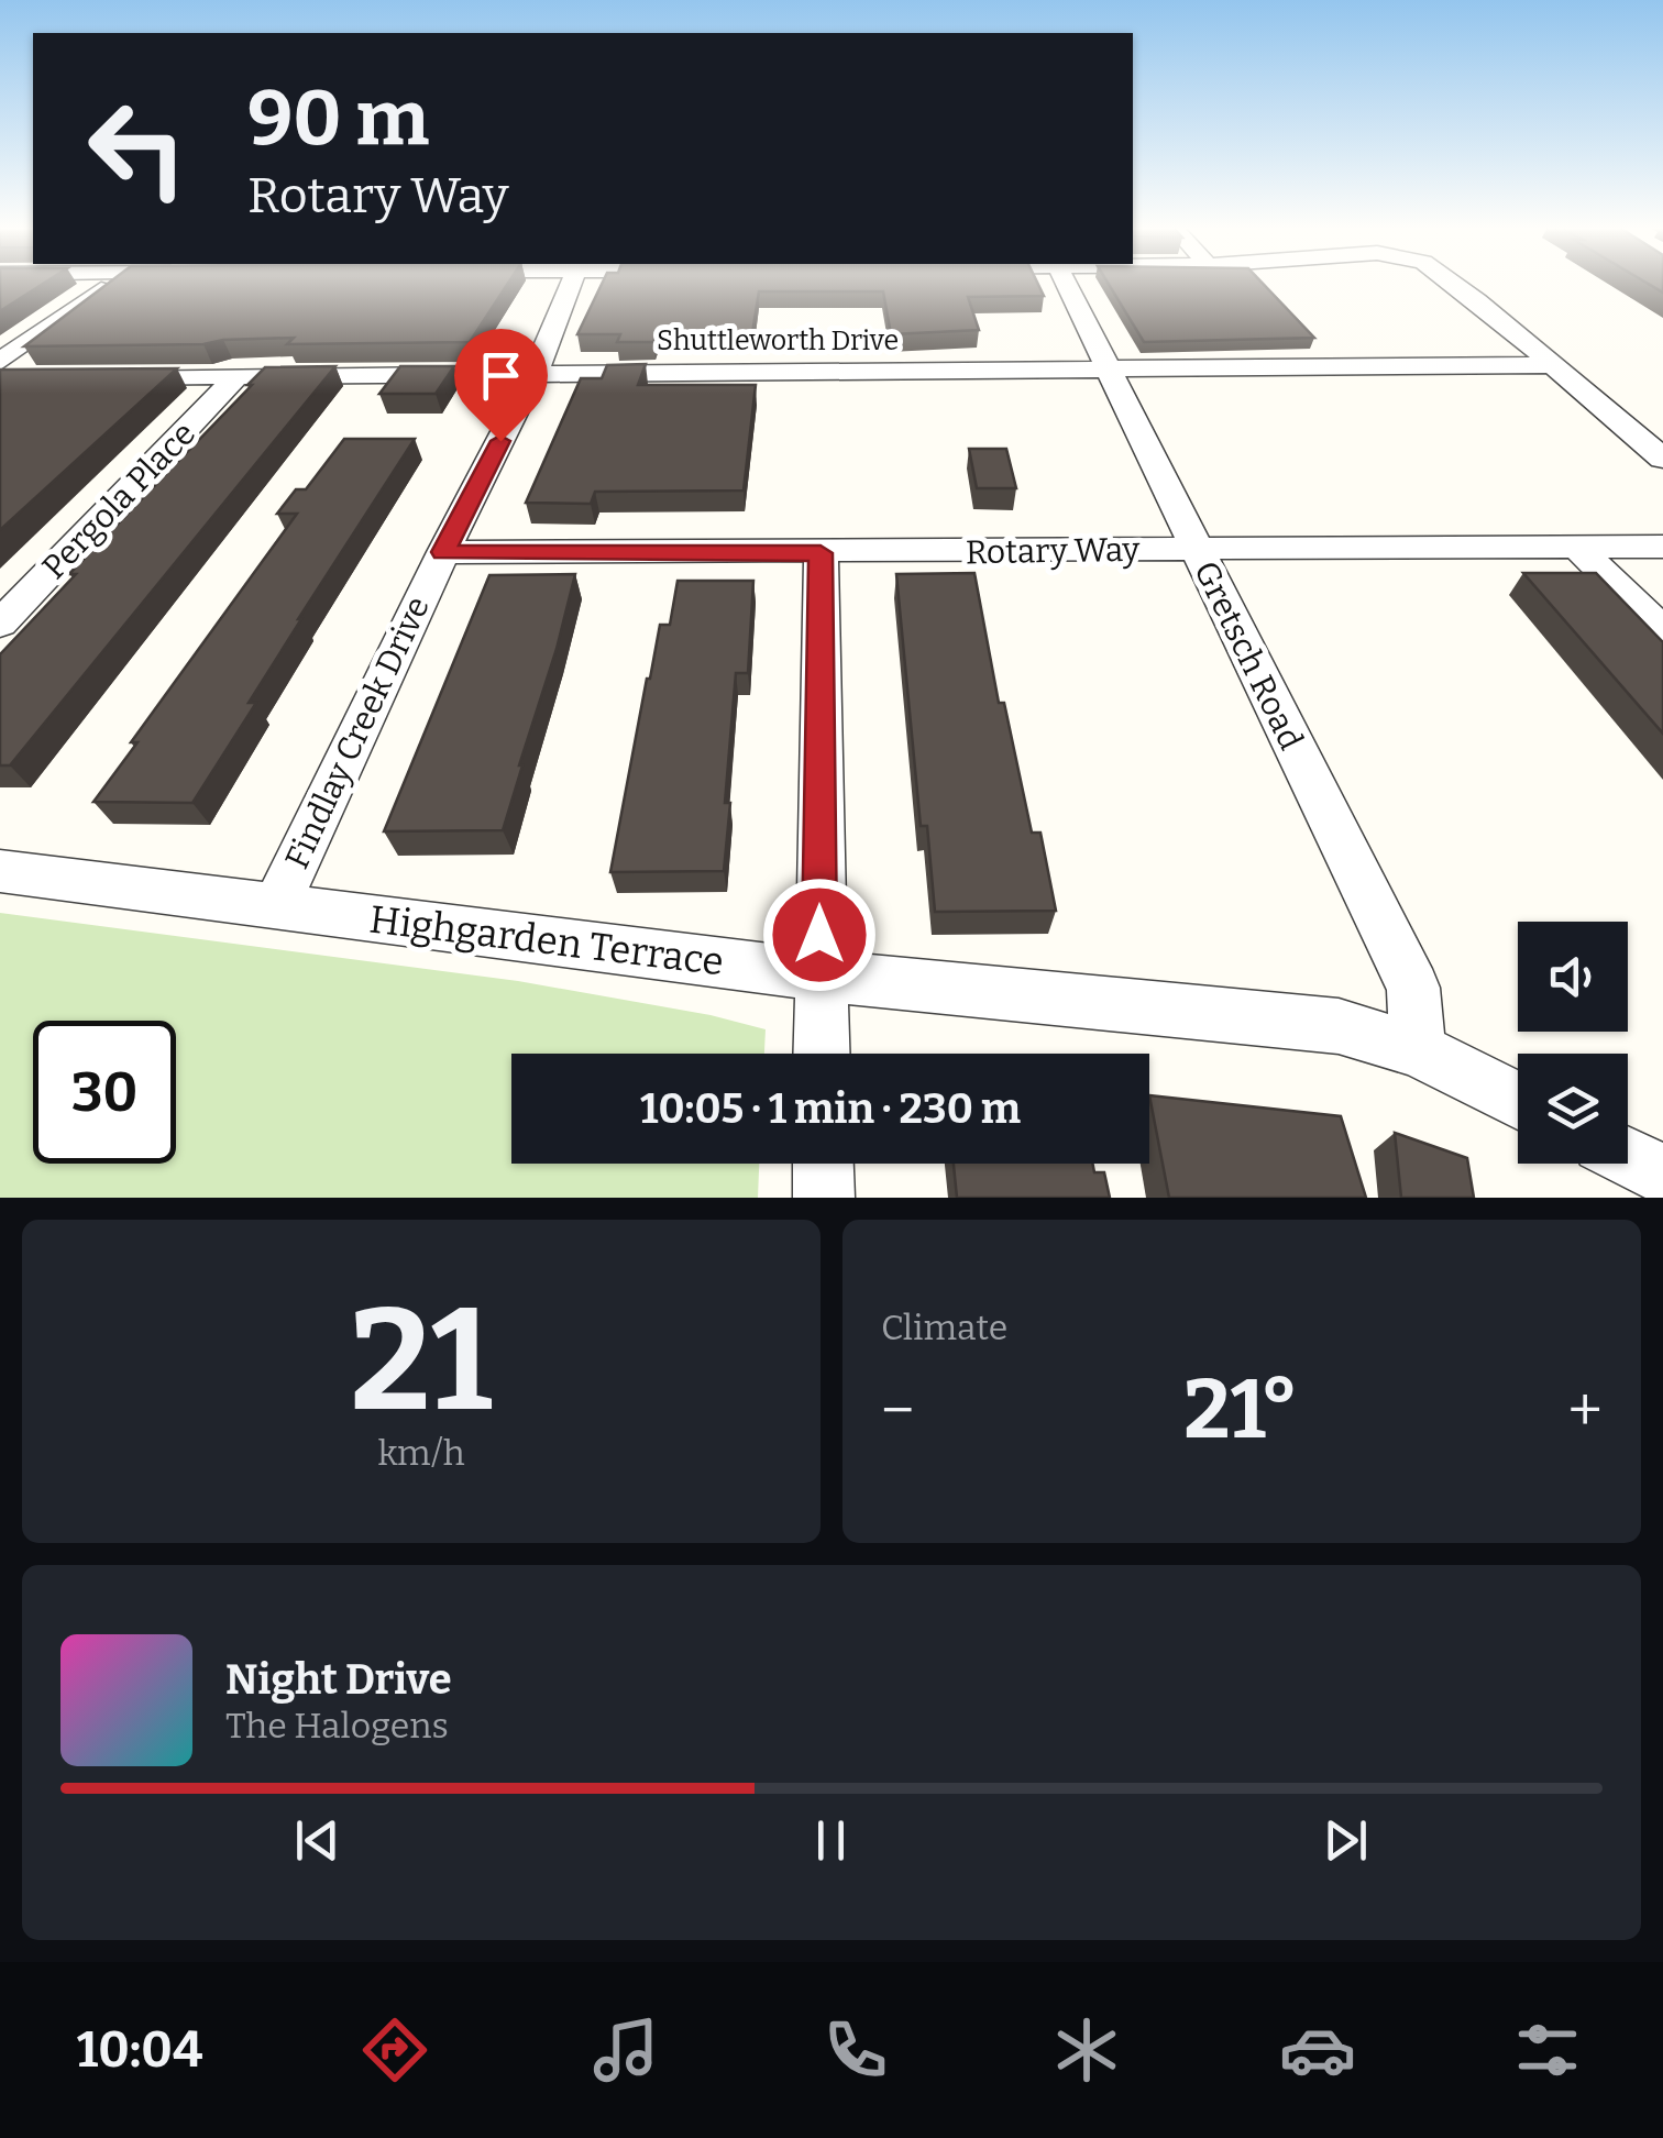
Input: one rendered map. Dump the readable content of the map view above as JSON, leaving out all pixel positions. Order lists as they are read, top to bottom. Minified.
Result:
{"streets":{"street":["Shuttleworth Drive","Pergola Place","Rotary Way","Gretsch Road","Findlay Creek Drive","Highgarden Terrace"]},"crossings":[["Shuttleworth Drive","Pergola Place"],["Shuttleworth Drive","Gretsch Road"],["Shuttleworth Drive","Findlay Creek Drive"],["Rotary Way","Gretsch Road"],["Rotary Way","Findlay Creek Drive"],["Gretsch Road","Highgarden Terrace"],["Findlay Creek Drive","Highgarden Terrace"]],"page":{"turn":["90 m","Rotary Way"],"limit":"30","trip":"10:05 · 1 min · 230 m","tile":[["21","km/h"],"Climate"],"heat":["−","21°","+"],"song":["Night Drive","The Halogens"],"tabs":"10:04"}}
